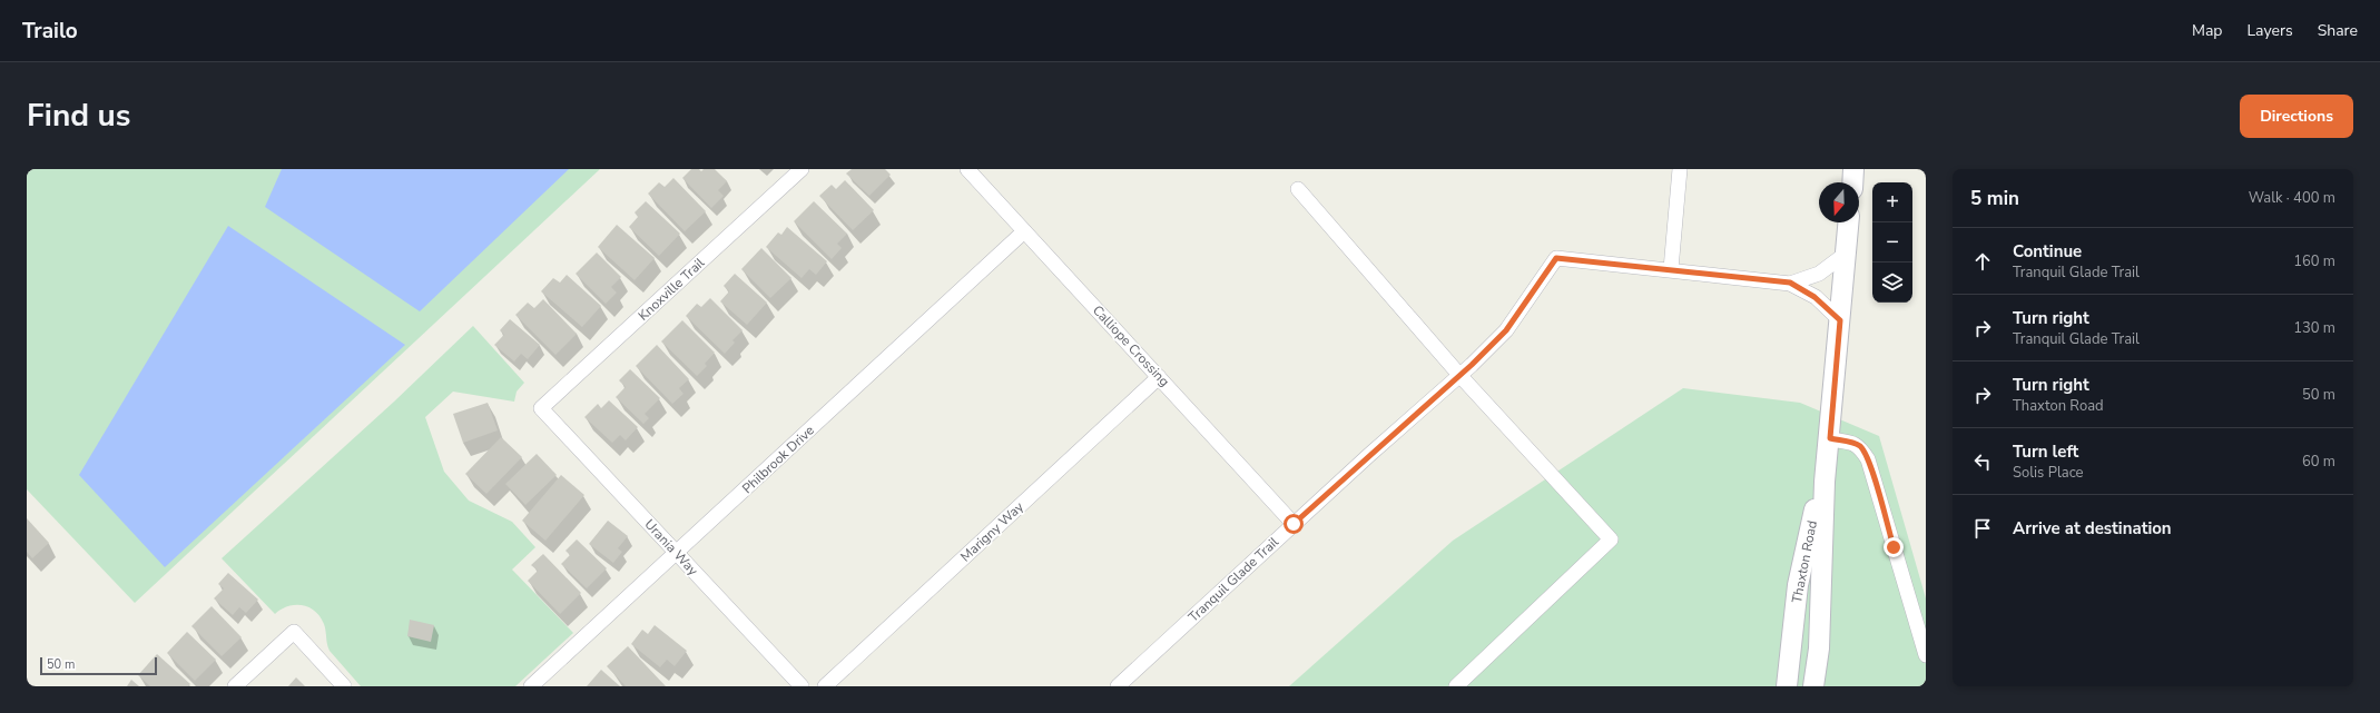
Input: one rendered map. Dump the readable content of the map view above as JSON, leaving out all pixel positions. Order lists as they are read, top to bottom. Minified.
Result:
{"streets":{"main road":["Thaxton Road"],"street":["Knoxville Trail","Calliope Crossing","Philbrook Drive","Marigny Way","Urania Way","Tranquil Glade Trail"]},"crossings":[["Knoxville Trail","Urania Way"],["Calliope Crossing","Philbrook Drive"],["Calliope Crossing","Marigny Way"],["Calliope Crossing","Tranquil Glade Trail"],["Philbrook Drive","Urania Way"],["Thaxton Road","Tranquil Glade Trail"]],"scale_bar":"50 m","north":"bottom","page":{"header":"Trailo","nav":["Map","Layers","Share"],"title":"Find us","buttons":"Directions","heading":["5 min","Walk · 400 m"],"map_buttons":["+","−"],"list":[["Continue","Tranquil Glade Trail","160 m"],["Turn right","Tranquil Glade Trail","130 m"],["Turn right","Thaxton Road","50 m"],["Turn left","Solis Place","60 m"],"Arrive at destination"],"scale":"50 m"}}
